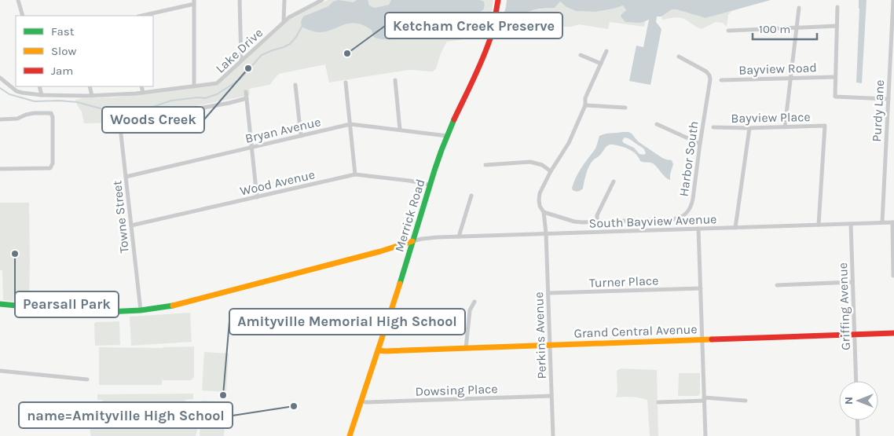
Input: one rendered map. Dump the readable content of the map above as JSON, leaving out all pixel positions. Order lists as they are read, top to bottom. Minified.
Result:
{"streets":{"main road":["Merrick Road","Grand Central Avenue"],"street":["Lake Drive","Bayview Road","Purdy Lane","Bayview Place","Bryan Avenue","Harbor South","Wood Avenue","Towne Street","South Bayview Avenue","Turner Place","Griffing Avenue","Perkins Avenue","Dowsing Place"]},"crossings":[["Purdy Lane","South Bayview Avenue"],["Bayview Place","South Bayview Avenue"],["Bryan Avenue","Merrick Road"],["Bryan Avenue","Towne Street"],["Harbor South","Perkins Avenue"],["Wood Avenue","Merrick Road"],["Wood Avenue","Towne Street"],["Merrick Road","South Bayview Avenue"],["Merrick Road","Grand Central Avenue"],["Merrick Road","Dowsing Place"],["South Bayview Avenue","Griffing Avenue"],["South Bayview Avenue","Perkins Avenue"],["Turner Place","Perkins Avenue"],["Griffing Avenue","Grand Central Avenue"],["Grand Central Avenue","Perkins Avenue"],["Perkins Avenue","Dowsing Place"]],"places":["Ketcham Creek Preserve","Woods Creek","Pearsall Park","Amityville Memorial High School","name=Amityville High School"],"legend":["Fast","Slow","Jam"],"scale_bar":"100 m","north":"left"}
